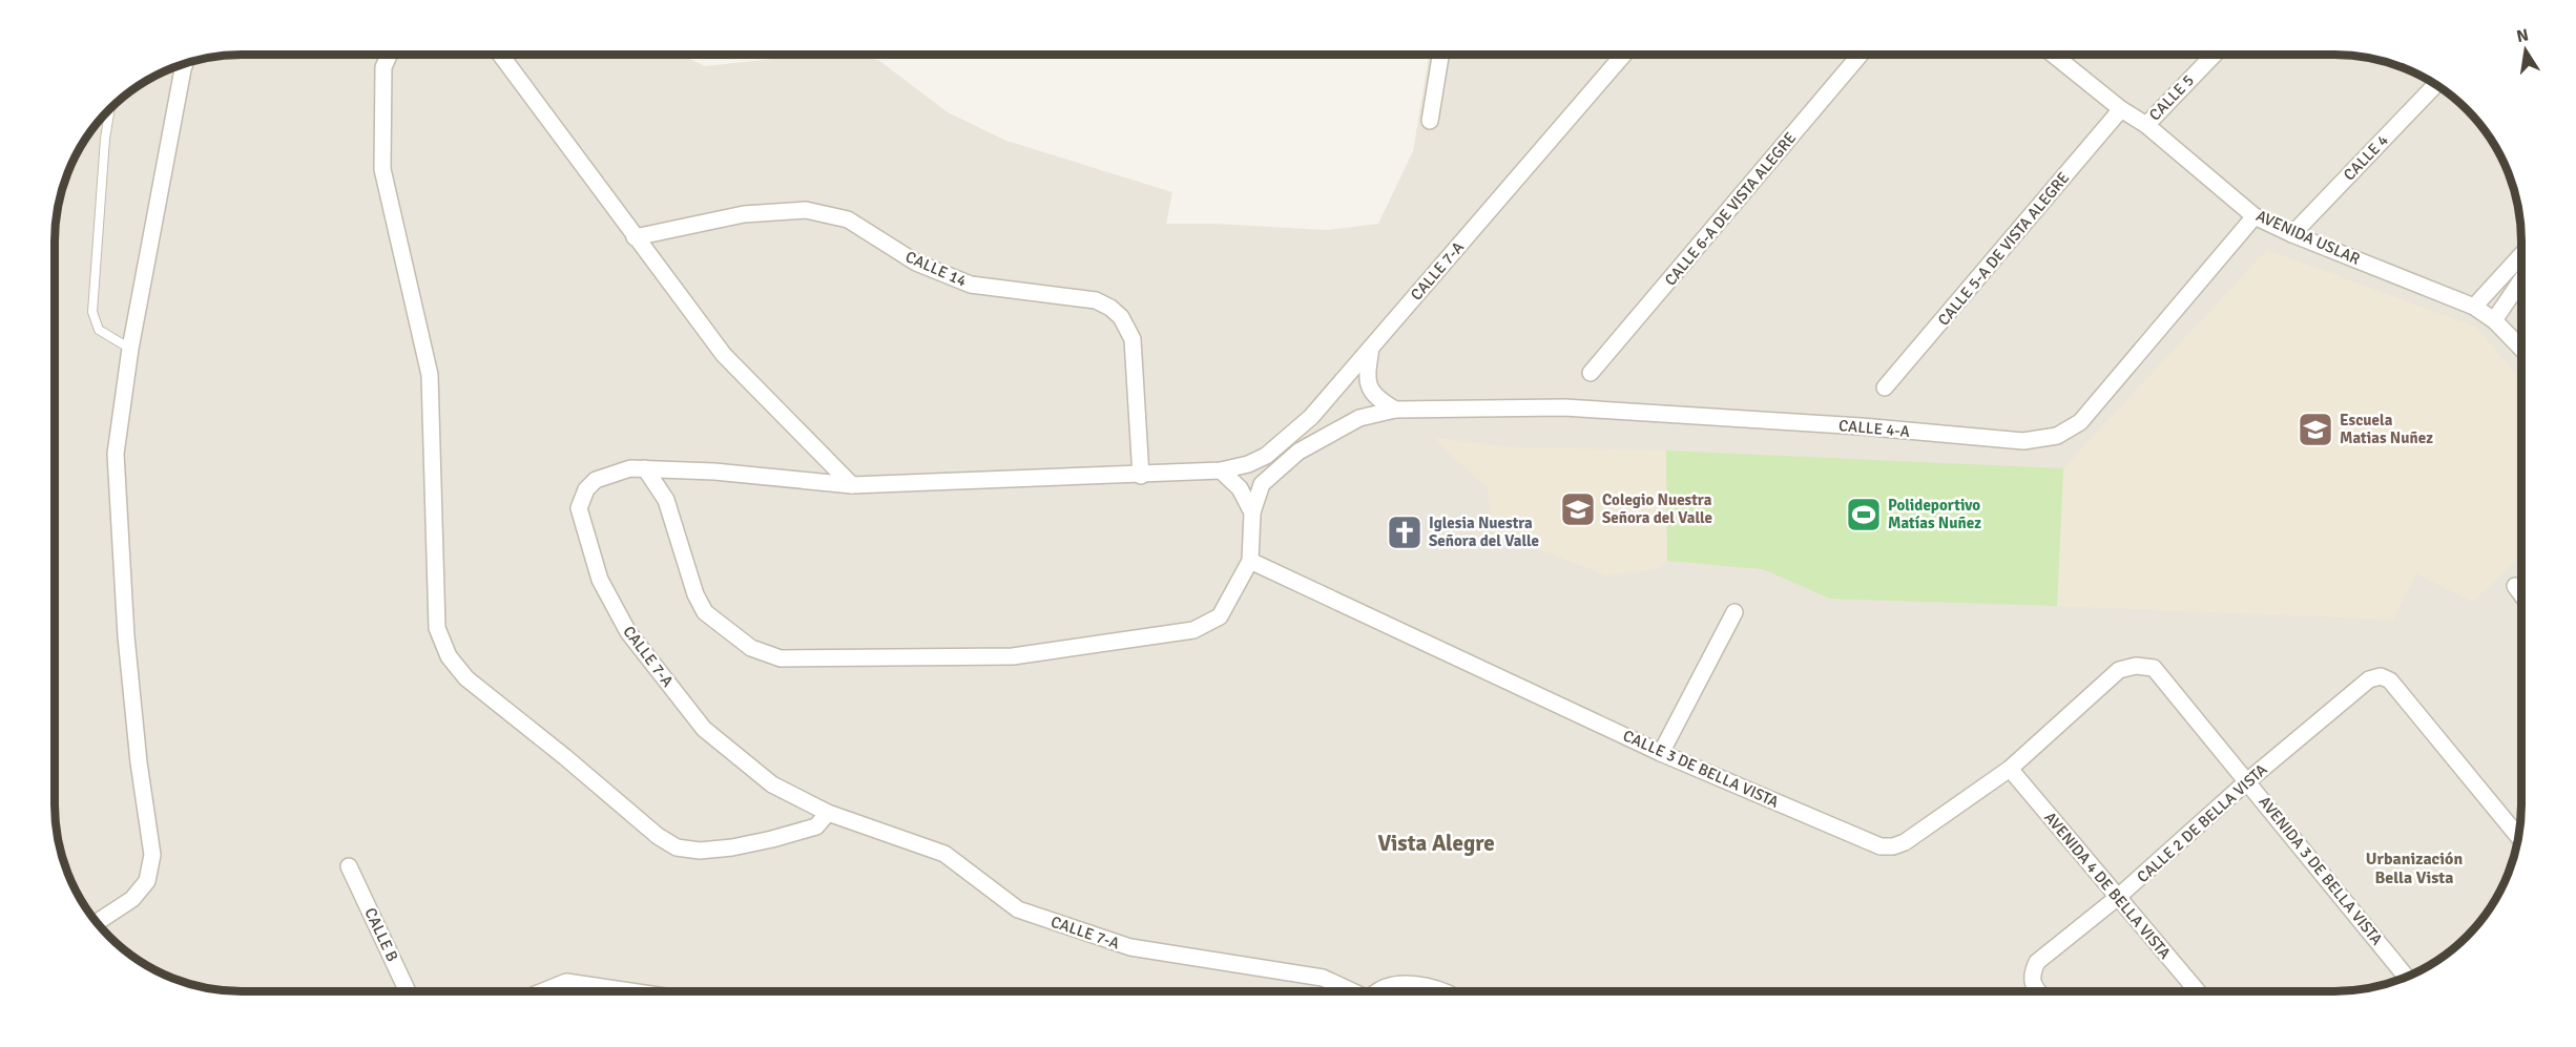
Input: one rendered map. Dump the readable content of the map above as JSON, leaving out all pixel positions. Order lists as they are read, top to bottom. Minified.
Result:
{"streets":{"street":["CALLE 5","CALLE 4","CALLE 6-A DE VISTA ALEGRE","AVENIDA USLAR","CALLE 5-A DE VISTA ALEGRE","CALLE 14","CALLE 7-A","CALLE 4-A","CALLE 3 DE BELLA VISTA","CALLE 2 DE BELLA VISTA","AVENIDA 3 DE BELLA VISTA","AVENIDA 4 DE BELLA VISTA","CALLE B"]},"crossings":[["CALLE 5","AVENIDA USLAR"],["CALLE 4","AVENIDA USLAR"],["AVENIDA USLAR","CALLE 5-A DE VISTA ALEGRE"],["AVENIDA USLAR","CALLE 4-A"],["CALLE 14","CALLE 7-A"],["CALLE 3 DE BELLA VISTA","AVENIDA 3 DE BELLA VISTA"],["CALLE 3 DE BELLA VISTA","AVENIDA 4 DE BELLA VISTA"],["CALLE 2 DE BELLA VISTA","AVENIDA 3 DE BELLA VISTA"],["CALLE 2 DE BELLA VISTA","AVENIDA 4 DE BELLA VISTA"]],"districts":["Vista Alegre","Urbanización Bella Vista"],"places":{"school or university":["Escuela Matias Nuñez","Colegio Nuestra Señora del Valle"],"sports":["Polideportivo Matías Nuñez"],"church":["Iglesia Nuestra Señora del Valle"]},"north":"top"}
